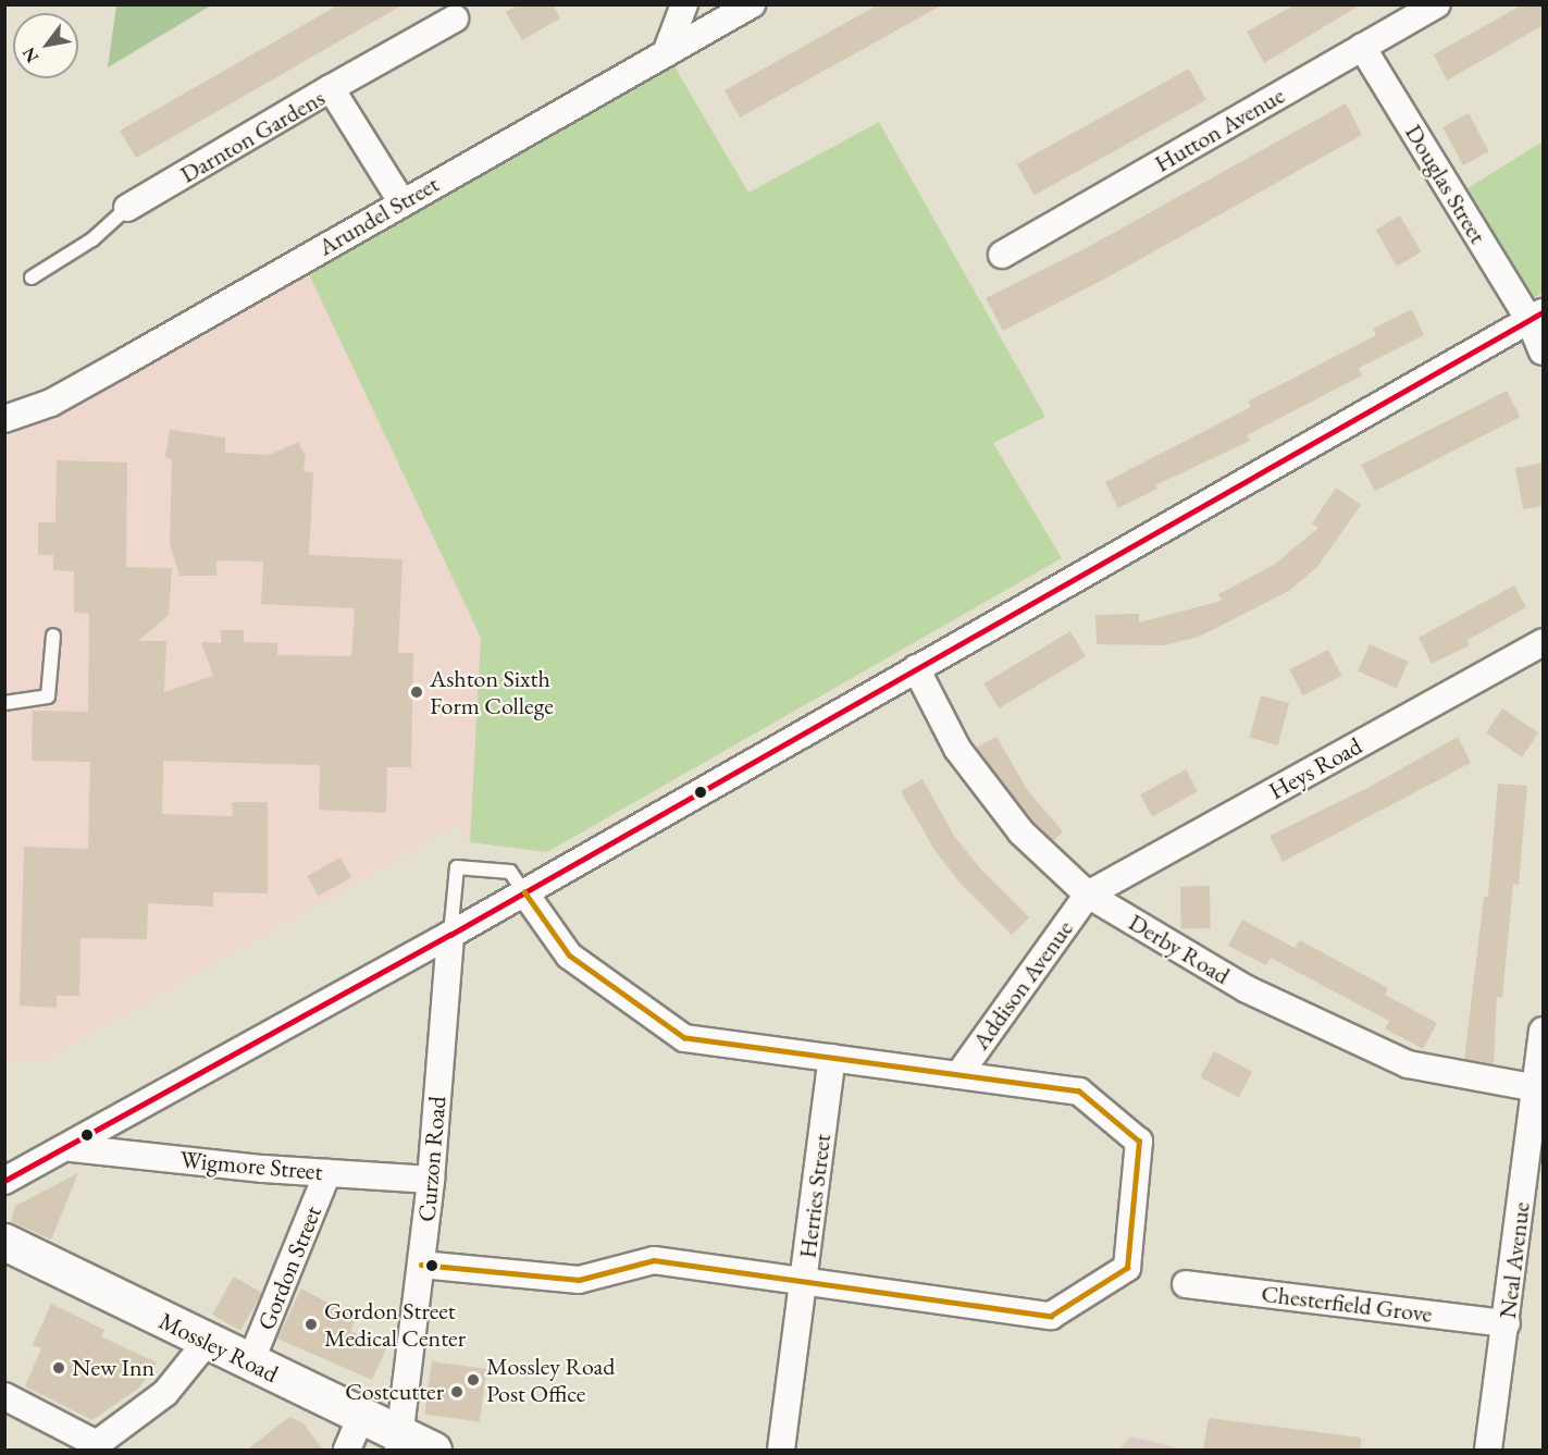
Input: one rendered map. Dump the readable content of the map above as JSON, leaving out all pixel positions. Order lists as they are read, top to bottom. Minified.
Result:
{"streets":{"main road":["Mossley Road"],"street":["Hutton Avenue","Darnton Gardens","Douglas Street","Arundel Street","Heys Road","Derby Road","Addison Avenue","Curzon Road","Wigmore Street","Herries Street","Neal Avenue","Gordon Street","Chesterfield Grove"]},"crossings":[["Hutton Avenue","Douglas Street"],["Darnton Gardens","Arundel Street"],["Heys Road","Derby Road"],["Heys Road","Addison Avenue"],["Derby Road","Addison Avenue"],["Derby Road","Neal Avenue"],["Curzon Road","Wigmore Street"],["Curzon Road","Mossley Road"],["Wigmore Street","Gordon Street"],["Neal Avenue","Chesterfield Grove"],["Gordon Street","Mossley Road"]],"places":["Ashton Sixth Form College","Gordon Street Medical Center","New Inn","Mossley Road Post Office","Costcutter"],"north":"bottom left"}
